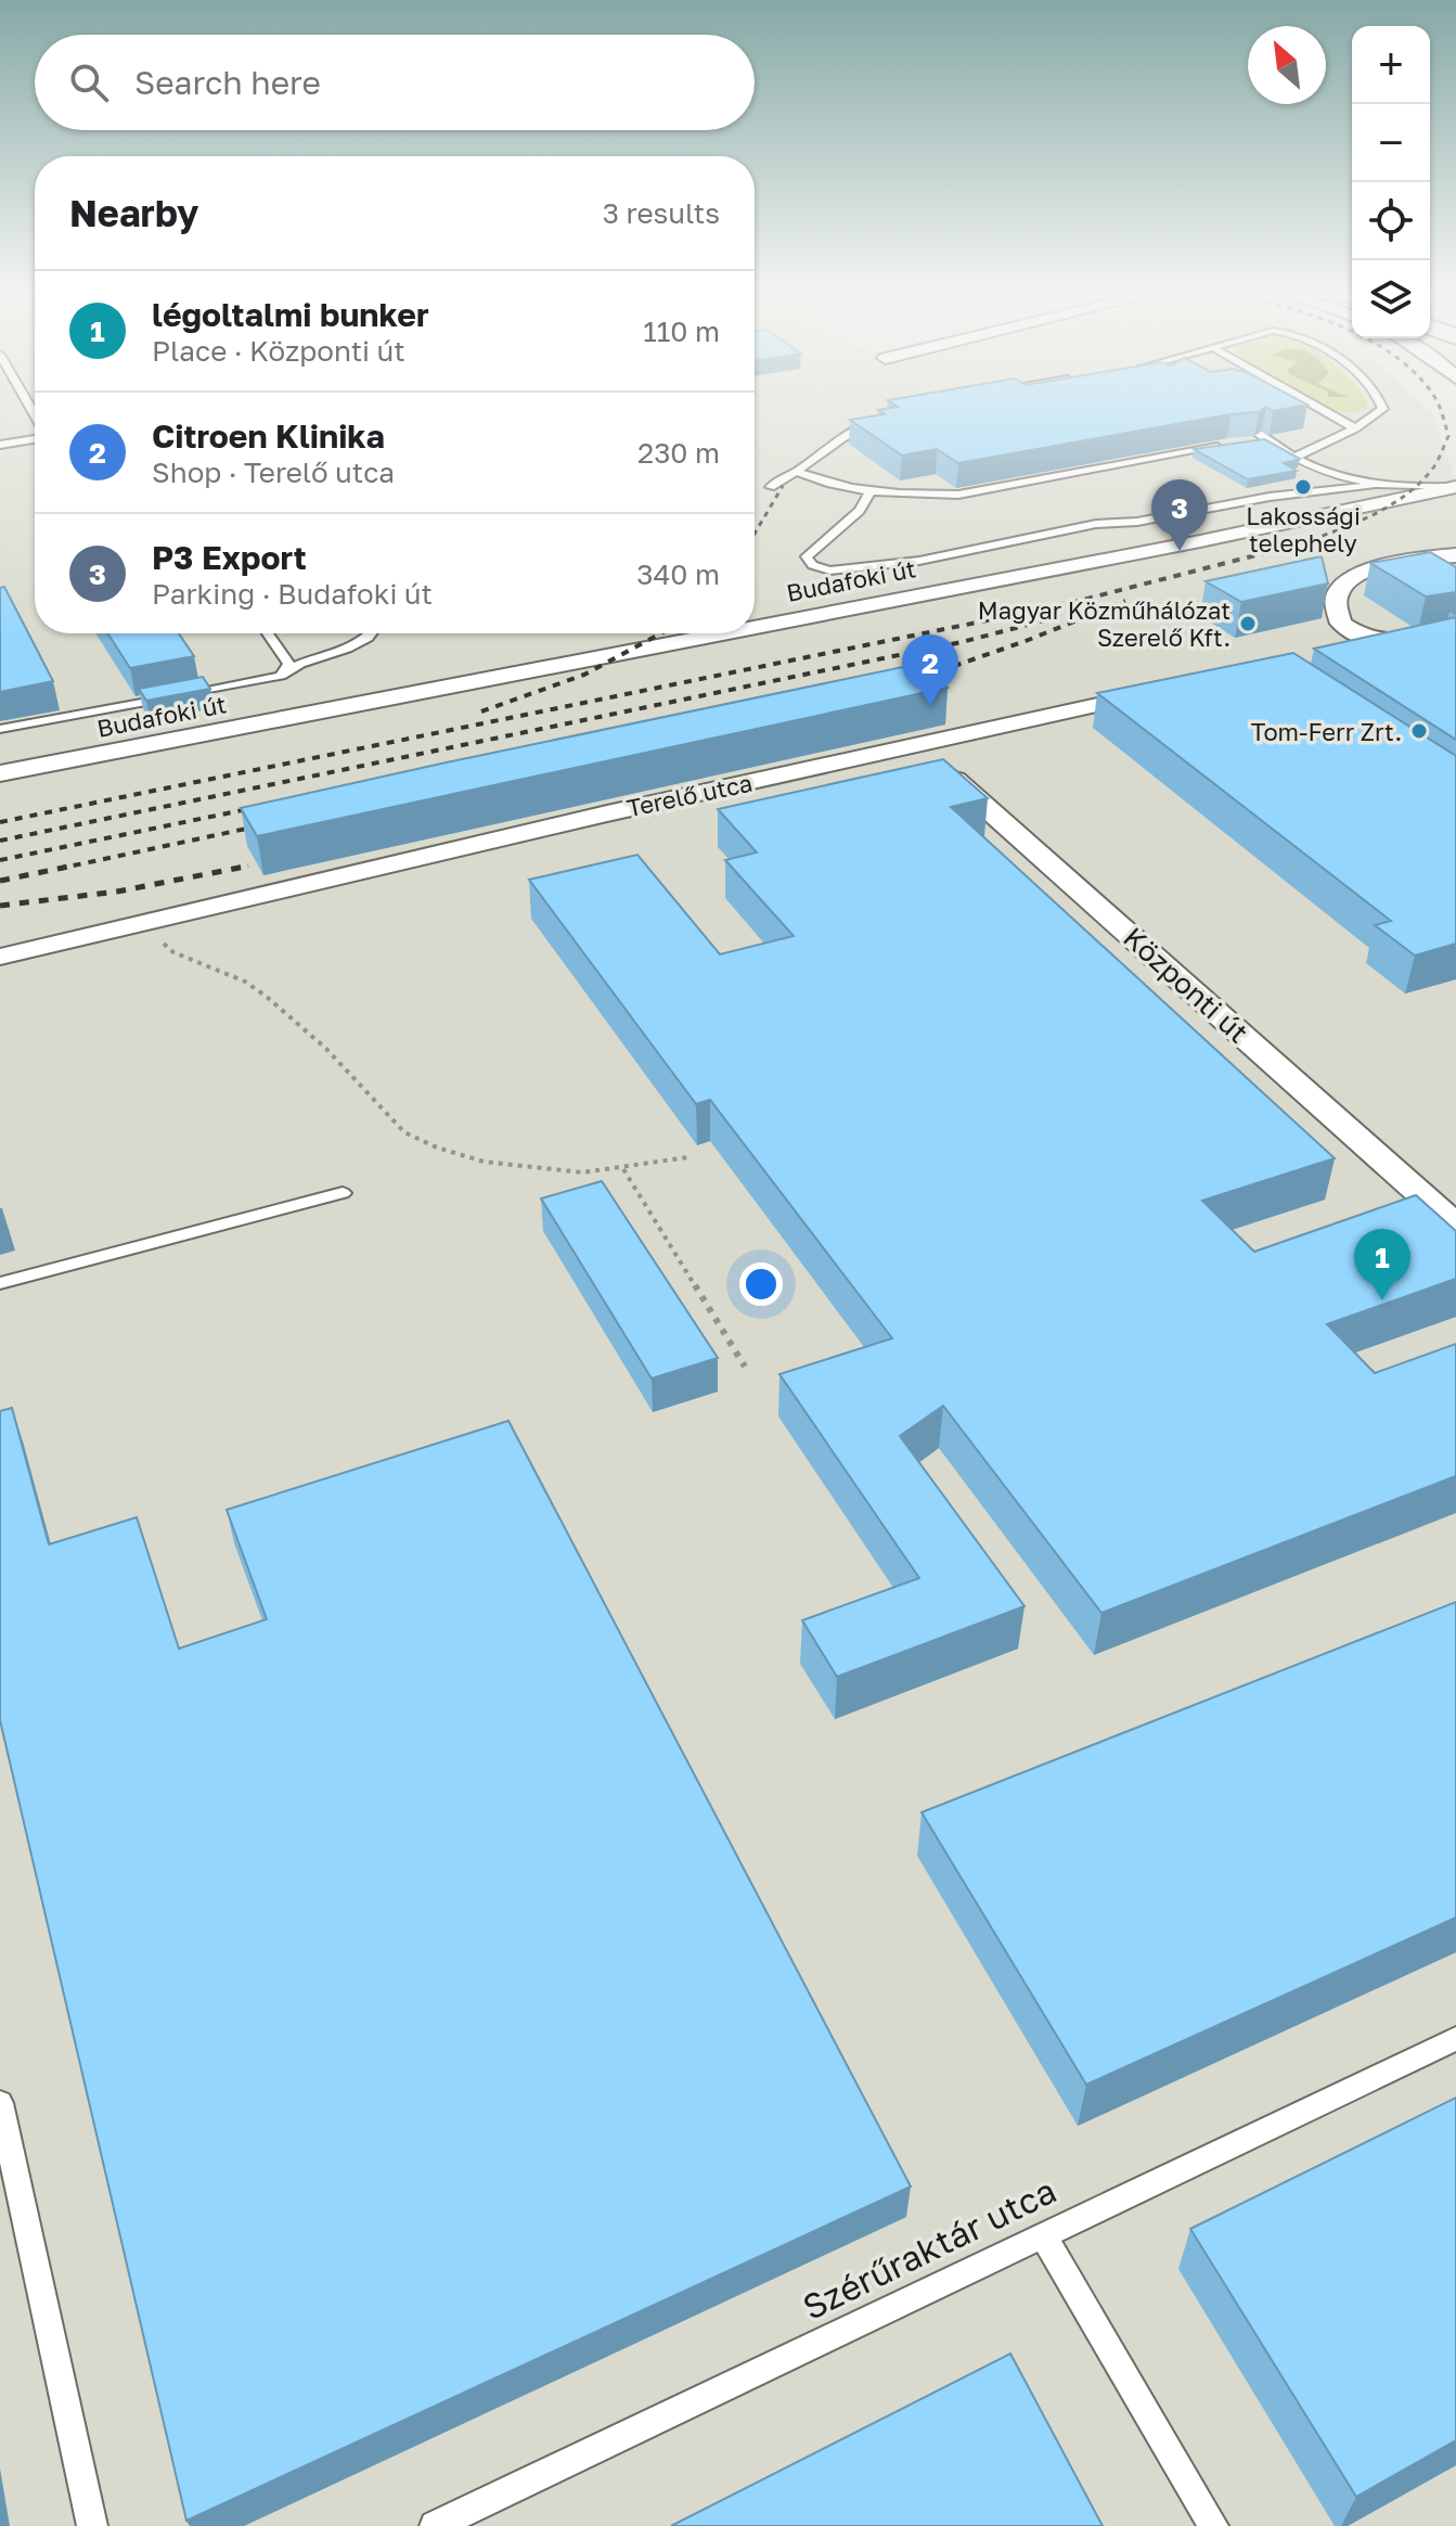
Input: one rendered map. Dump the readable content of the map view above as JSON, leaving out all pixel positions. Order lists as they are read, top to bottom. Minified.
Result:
{"streets":{"street":["Budafoki út","Terelő utca","Központi út"],"lane":["Szérűraktár utca"]},"crossings":[["Terelő utca","Központi út"]],"places":["Lakossági telephely","Magyar Közműhálózat Szerelő Kft.","Tom-Ferr Zrt."],"north":"top left","page":{"map_buttons":["+","−"],"search":"Search here","heading":["Nearby","3 results"],"list":[{"mark":"1","name":"légoltalmi bunker","note":"Place · Központi út","value":"110 m"},{"mark":"2","name":"Citroen Klinika","note":"Shop · Terelő utca","value":"230 m"},{"mark":"3","name":"P3 Export","note":"Parking · Budafoki út","value":"340 m"}],"pins":["3","2","1"]}}
